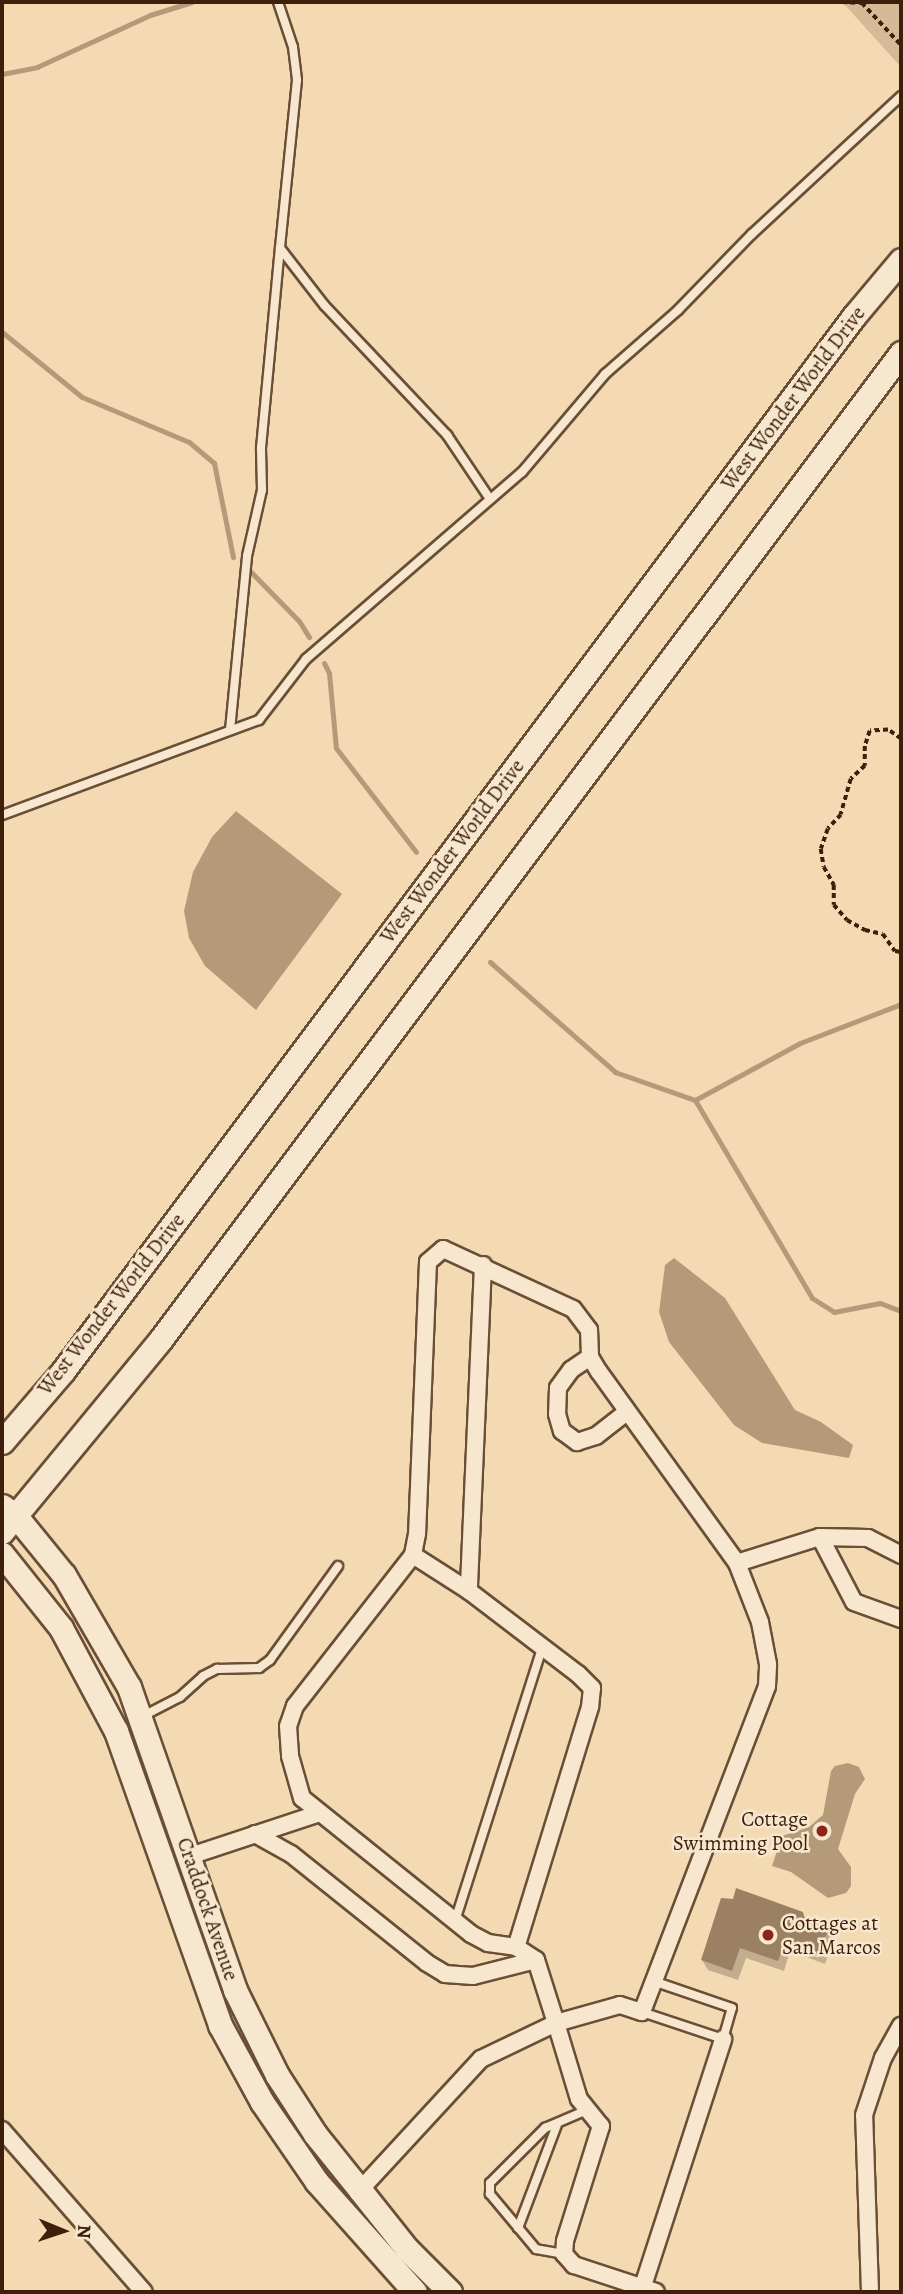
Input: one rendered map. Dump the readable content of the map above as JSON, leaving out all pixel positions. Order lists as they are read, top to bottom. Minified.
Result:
{"streets":{"main road":["West Wonder World Drive","Craddock Avenue"]},"places":["Cottage Swimming Pool","Cottages at San Marcos"],"north":"right"}
